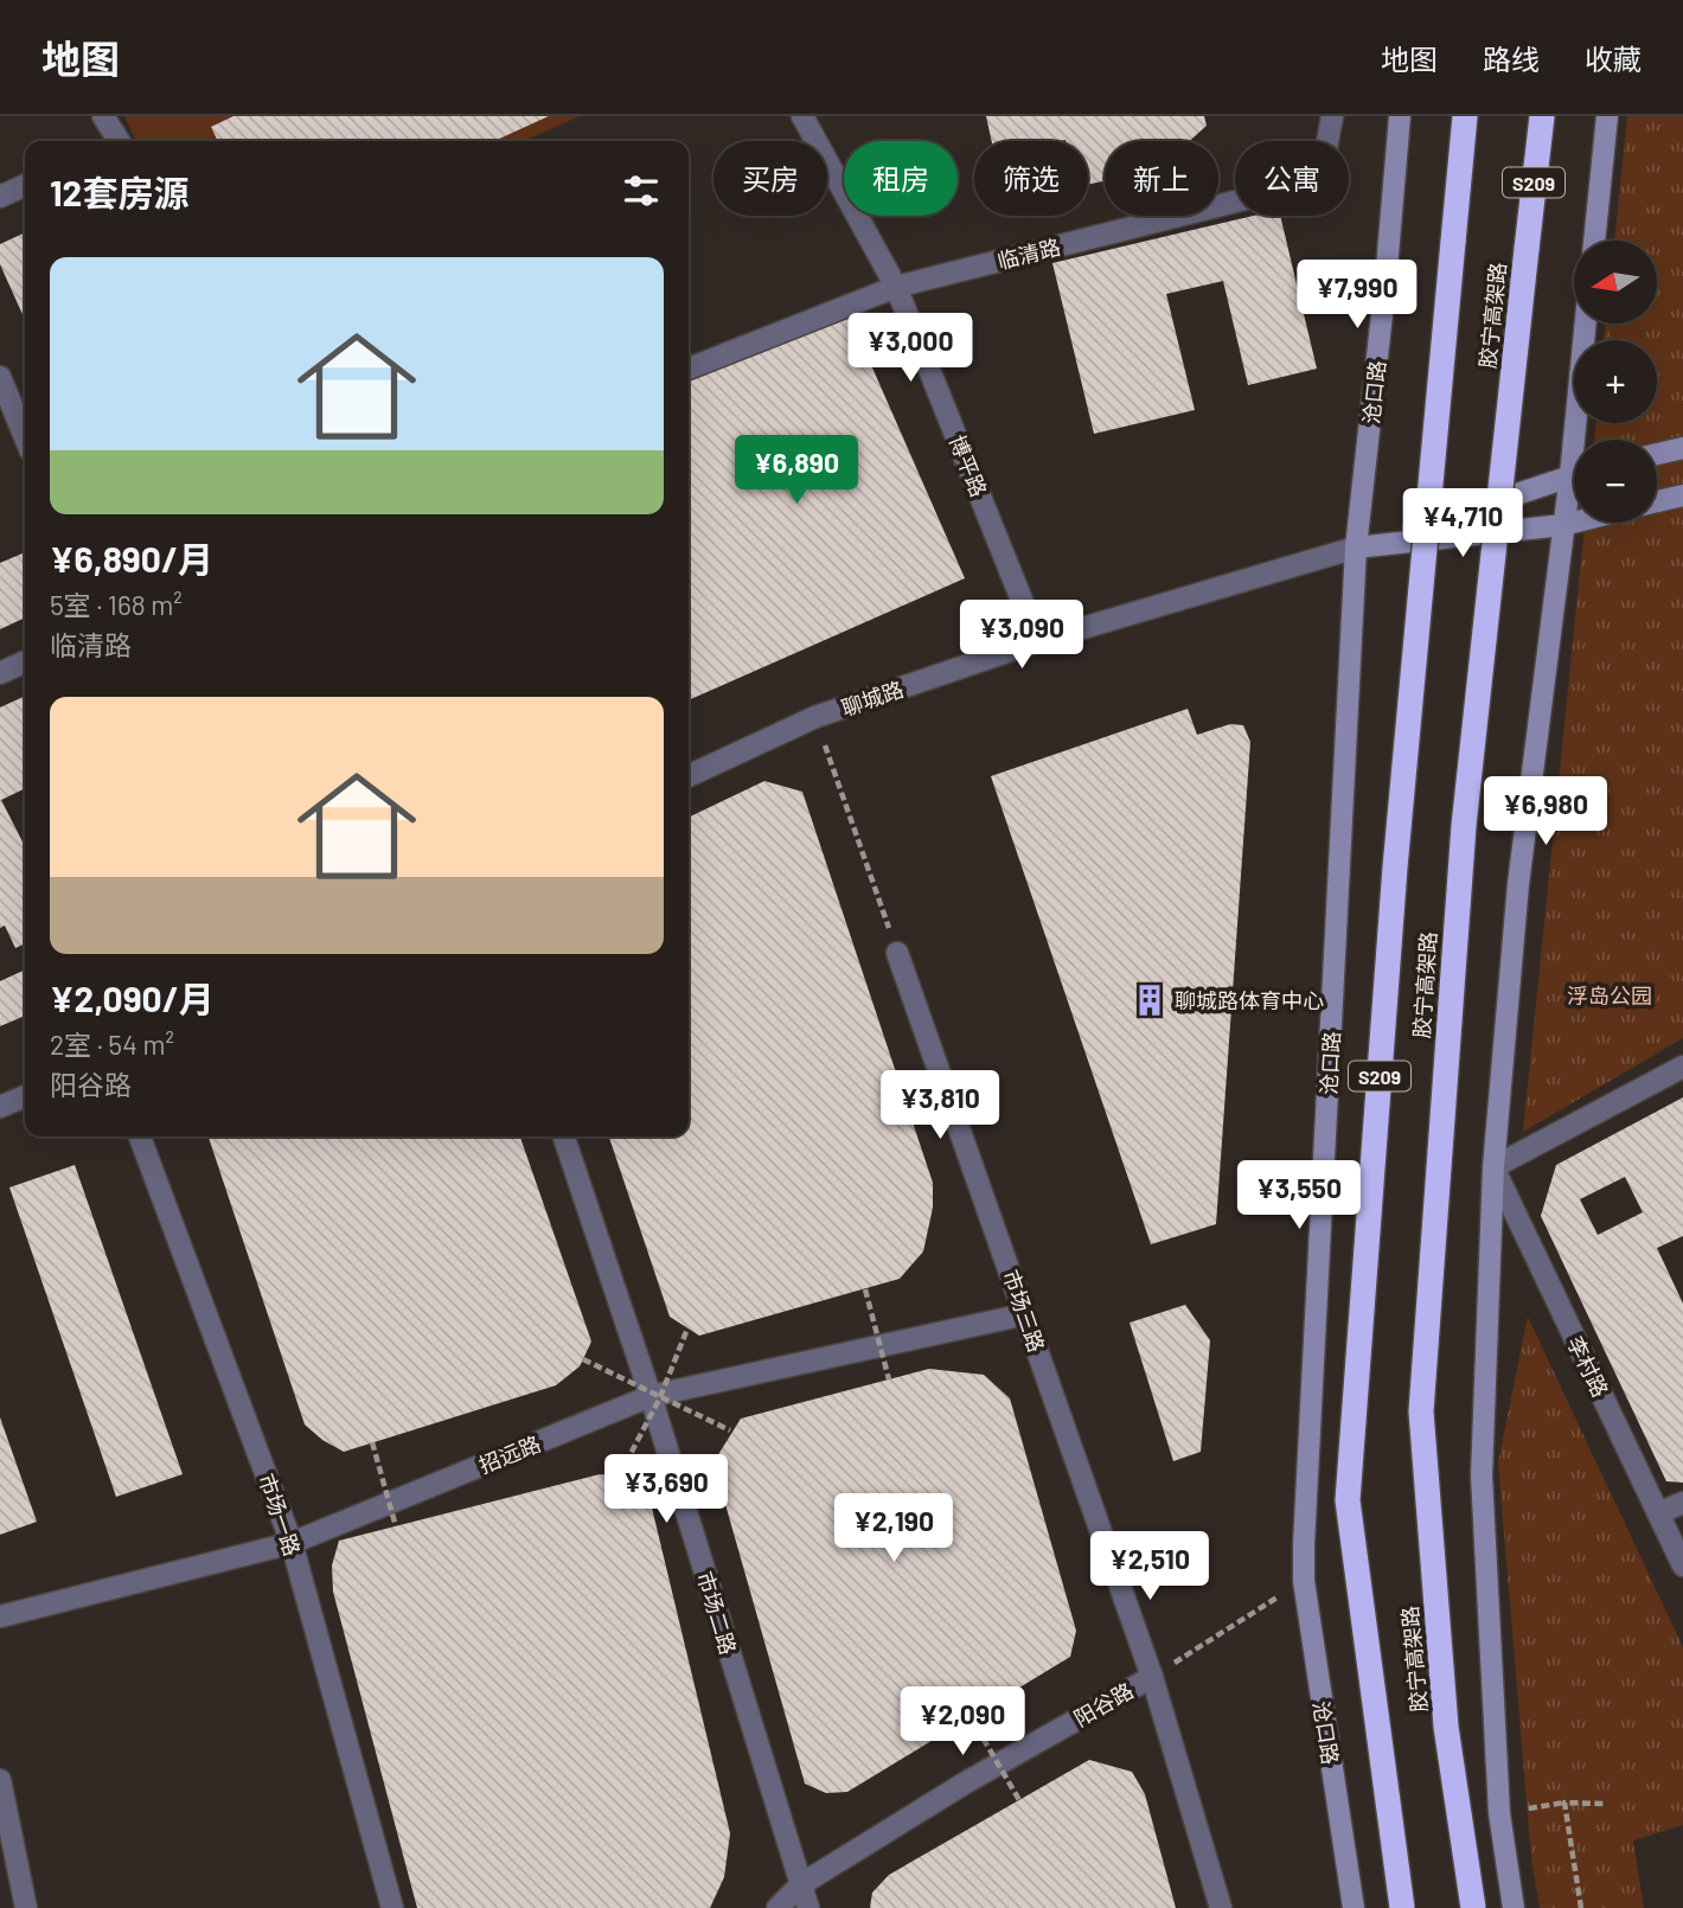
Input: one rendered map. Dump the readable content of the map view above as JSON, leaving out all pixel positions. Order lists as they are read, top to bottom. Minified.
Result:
{"streets":{"highway":["S209","胶宁高架路"],"main road":["沧口路","聊城路"],"street":["临清路","博平路","市场三路","李村路","招远路","市场一路","市场二路","阳谷路"]},"crossings":[["临清路","博平路"],["沧口路","聊城路"],["沧口路","阳谷路"],["博平路","聊城路"],["市场三路","招远路"],["市场三路","阳谷路"],["招远路","市场一路"],["招远路","市场二路"],["市场二路","阳谷路"]],"parks":["浮岛公园"],"places":{"building":["聊城路体育中心"]},"north":"left","page":{"header":"地图","nav":["地图","路线","收藏"],"chip":["买房","租房","筛选","新上","公寓"],"heading":"12套房源","map_buttons":["+","−"],"list":[{"name":"¥6,890/月","note":"5室 · 168 m² · 临清路"},{"name":"¥2,090/月","note":"2室 · 54 m² · 阳谷路"}],"price":["¥7,990","¥3,000","¥6,890","¥4,710","¥3,090","¥6,980","¥3,810","¥3,550","¥3,690","¥2,190","¥2,510","¥2,090"]}}
